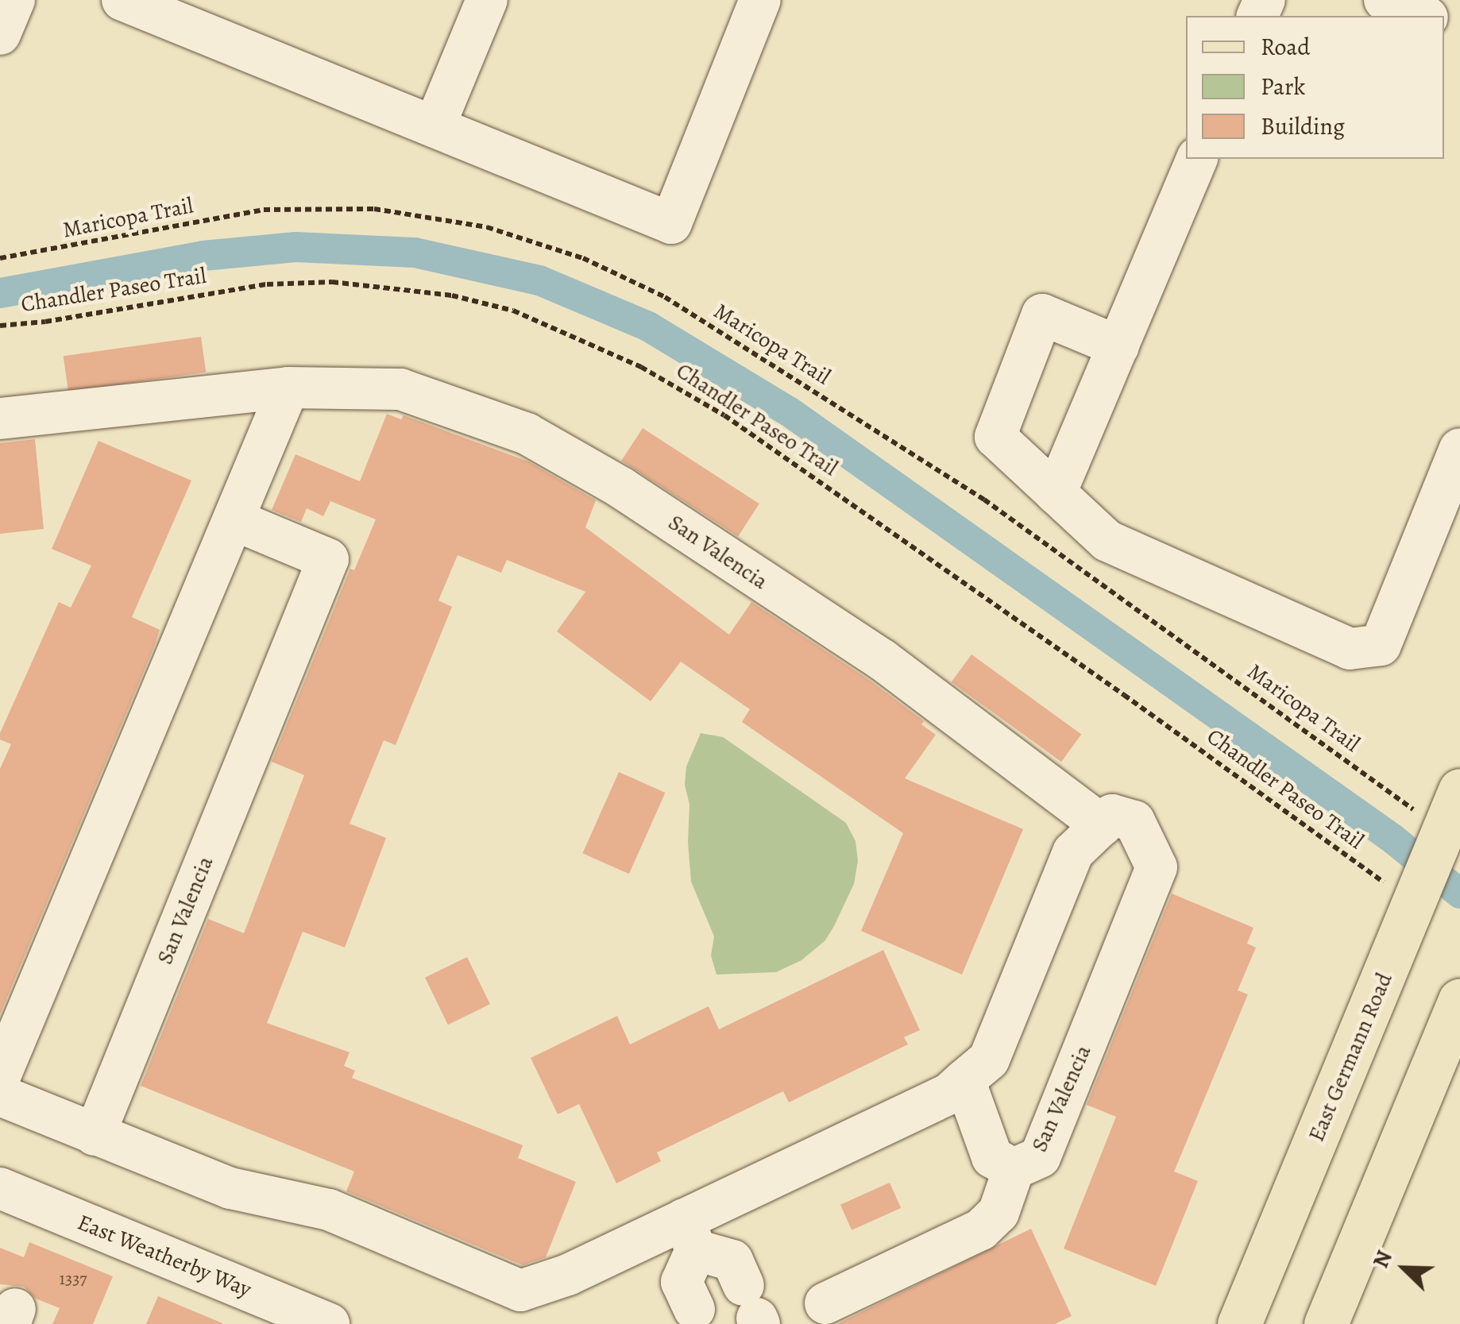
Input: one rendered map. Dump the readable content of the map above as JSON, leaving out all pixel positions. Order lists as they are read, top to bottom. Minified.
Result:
{"streets":{"main road":["East Germann Road"],"street":["San Valencia","East Weatherby Way"],"path":["Maricopa Trail","Chandler Paseo Trail"]},"crossings":[["Maricopa Trail","East Germann Road"],["Chandler Paseo Trail","East Germann Road"]],"house_numbers":["1337"],"legend":["Road","Park","Building"],"north":"top left"}
